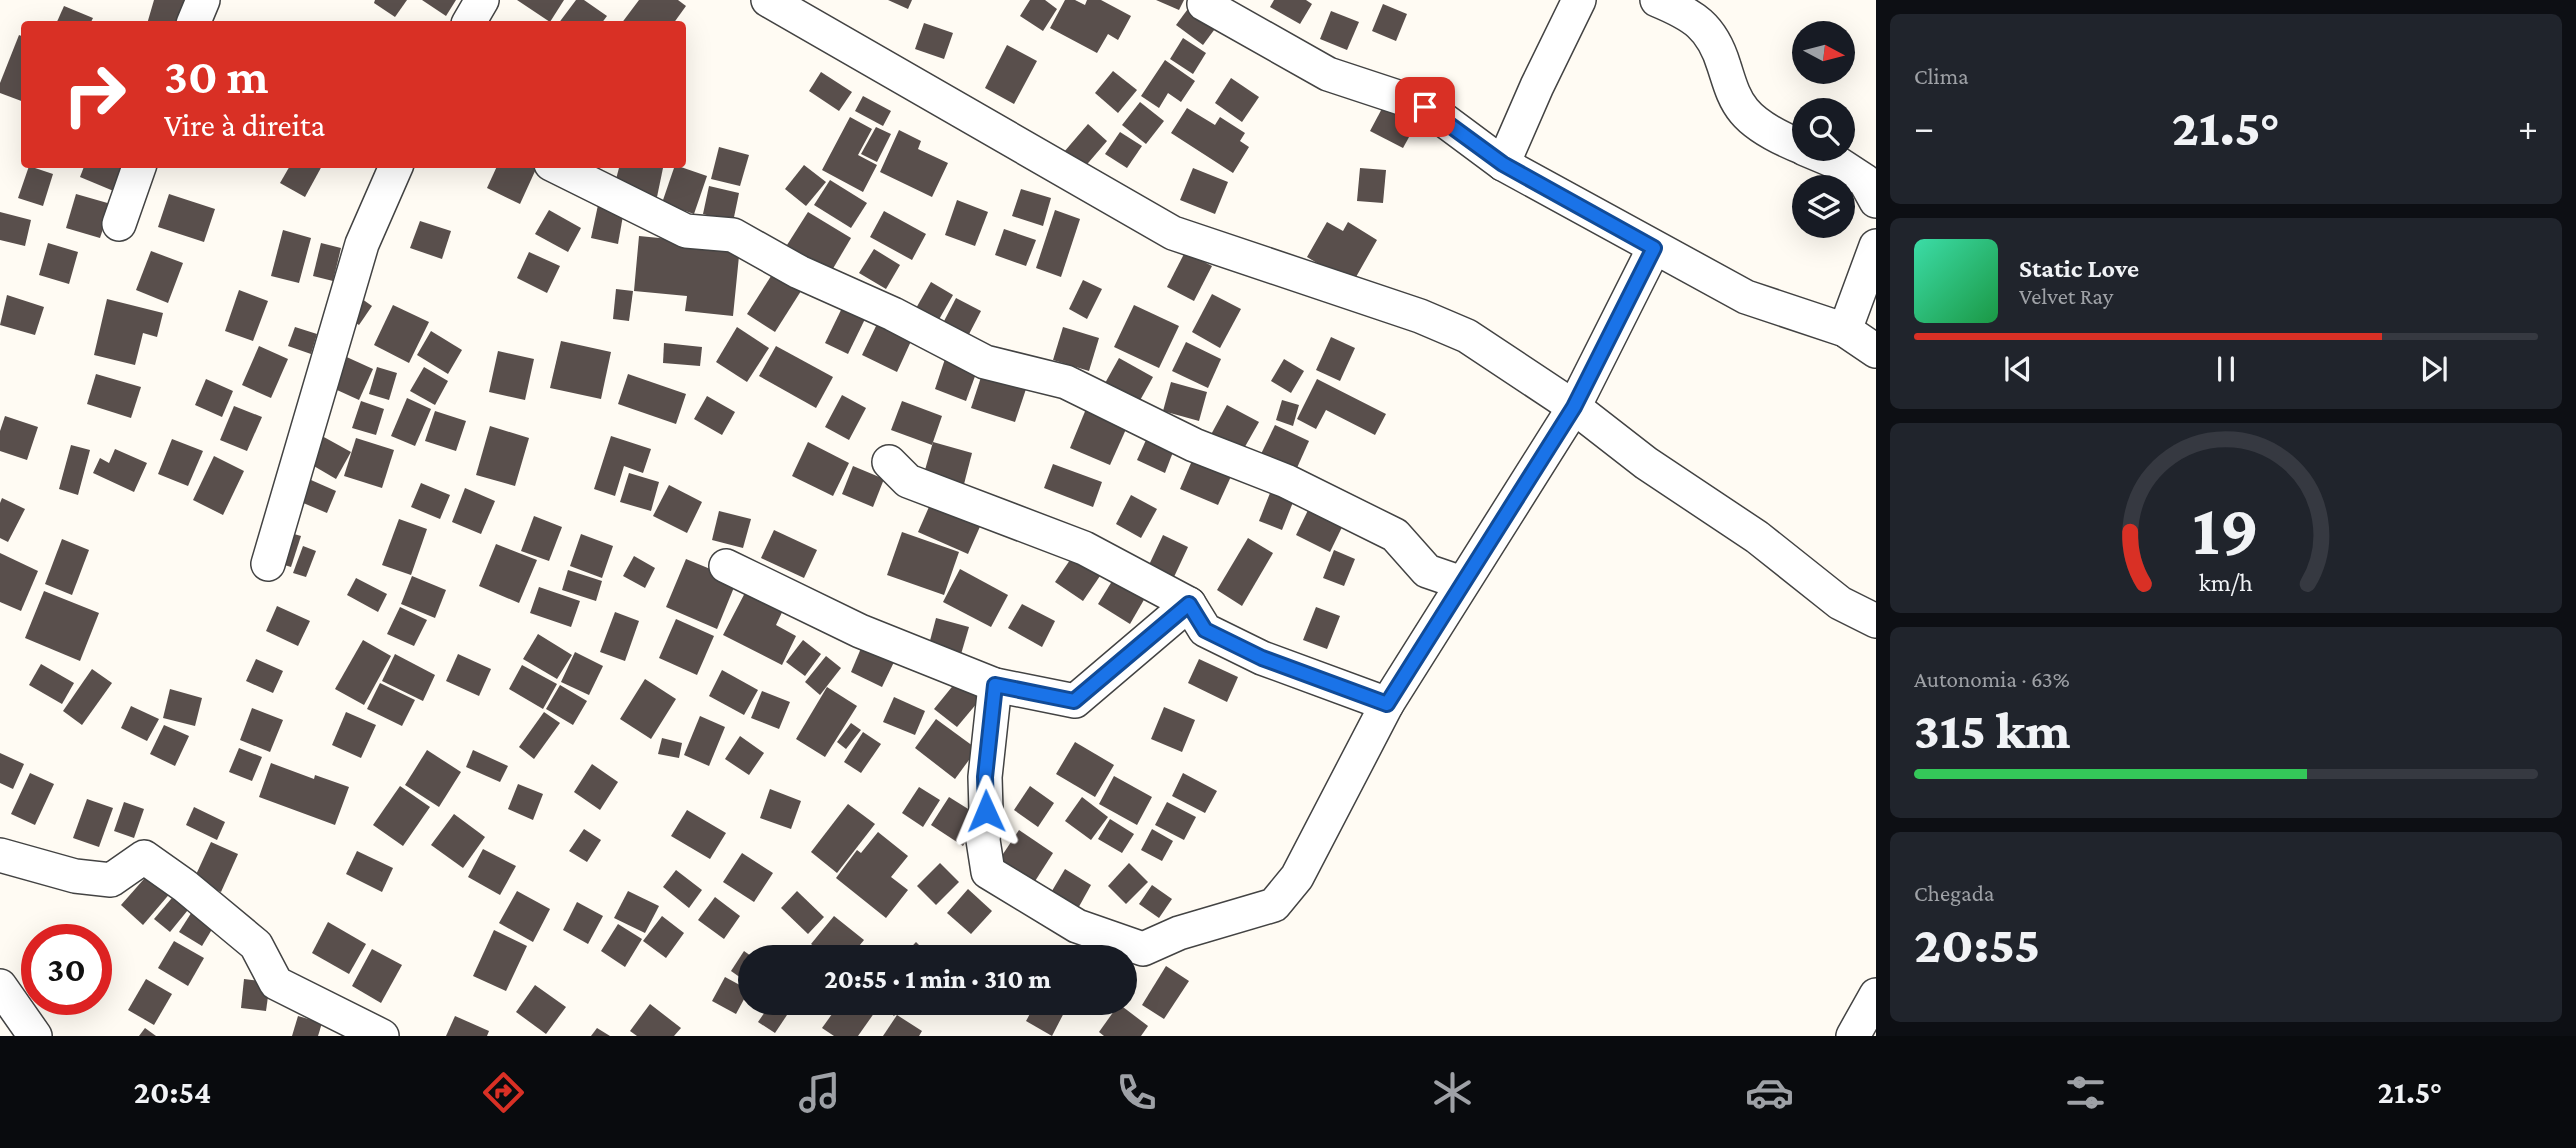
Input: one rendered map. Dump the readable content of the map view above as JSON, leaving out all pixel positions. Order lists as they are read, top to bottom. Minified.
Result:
{"north":"right","page":{"tile":["Clima",["Autonomia · 63%","315 km"],["Chegada","20:55"]],"turn":["30 m","Vire à direita"],"heat":["−","21.5°","+"],"song":["Static Love","Velvet Ray"],"limit":"30","trip":"20:55 · 1 min · 310 m","tabs":["20:54","21.5°"],"gauge":["19","km/h"]}}
